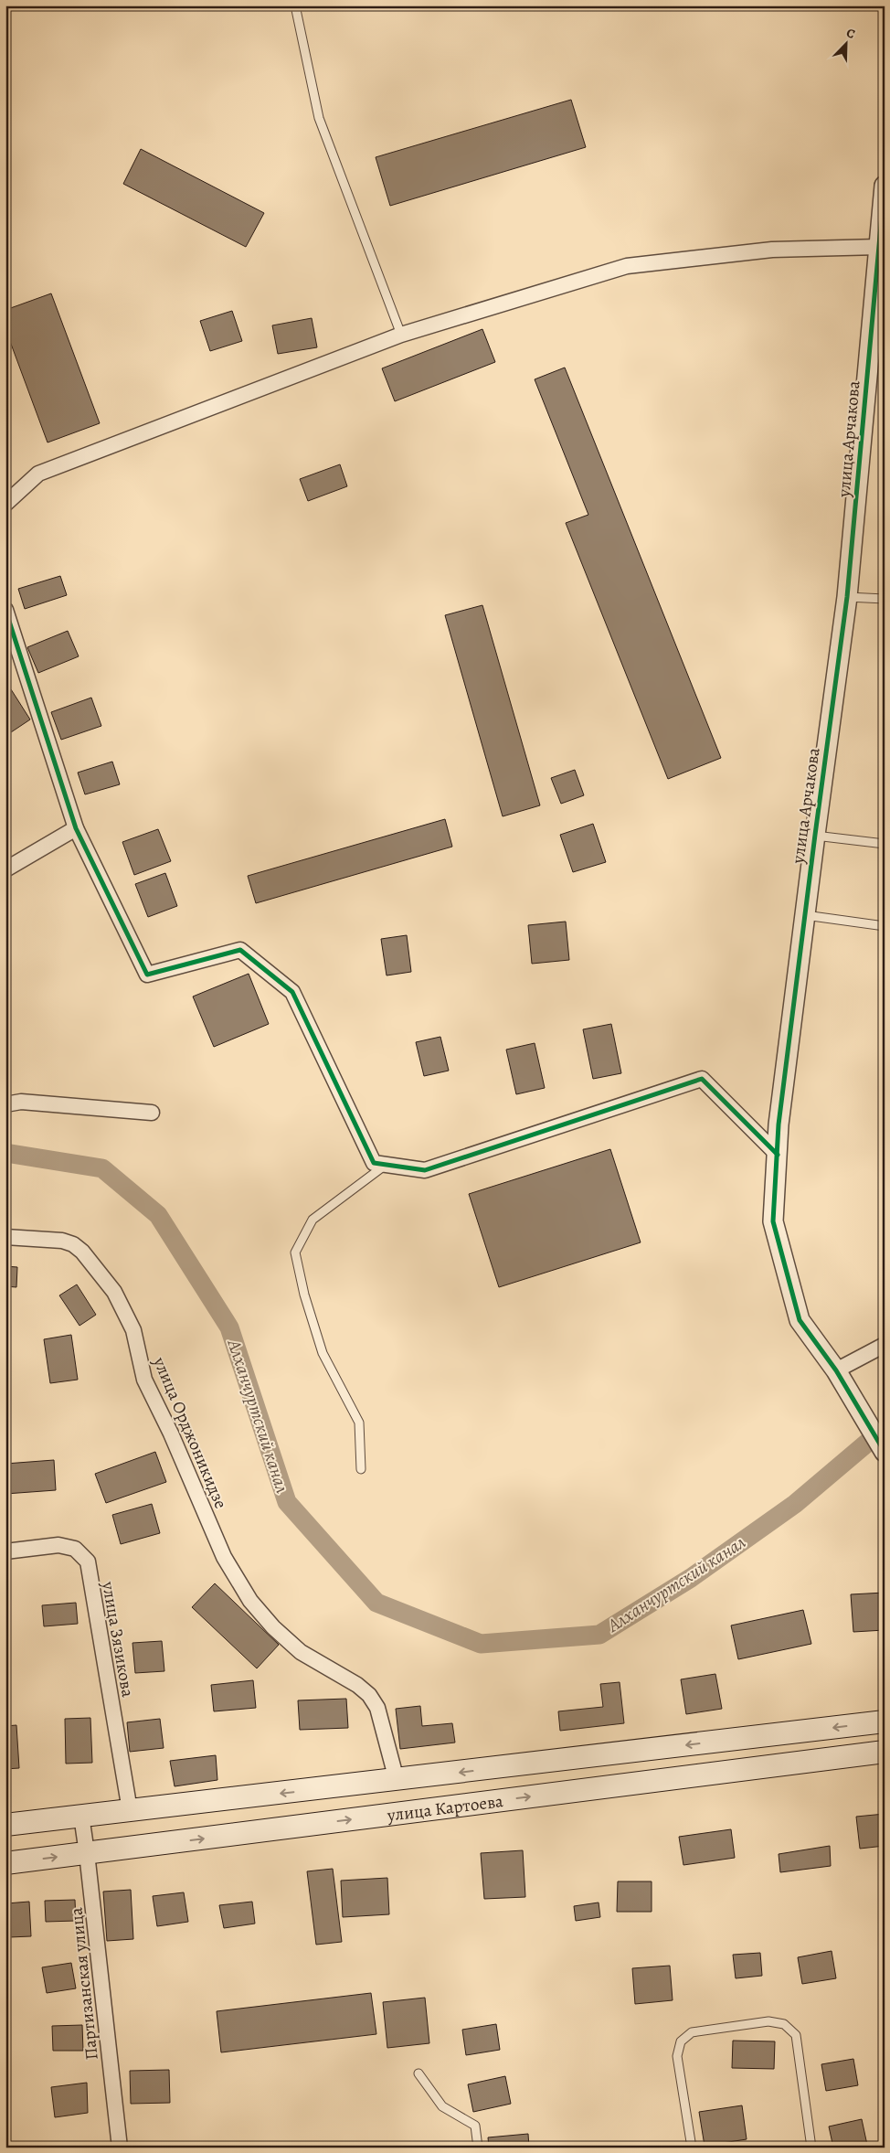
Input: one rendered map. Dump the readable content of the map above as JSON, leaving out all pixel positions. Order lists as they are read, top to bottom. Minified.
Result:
{"streets":{"main road":["улица Картоева"],"street":["улица Арчакова","улица Орджоникидзе","улица Зязикова","Партизанская улица"]},"crossings":[["улица Орджоникидзе","улица Картоева"],["улица Зязикова","улица Картоева"],["улица Картоева","Партизанская улица"]],"water":["Алханчуртский канал"],"north":"top right"}
